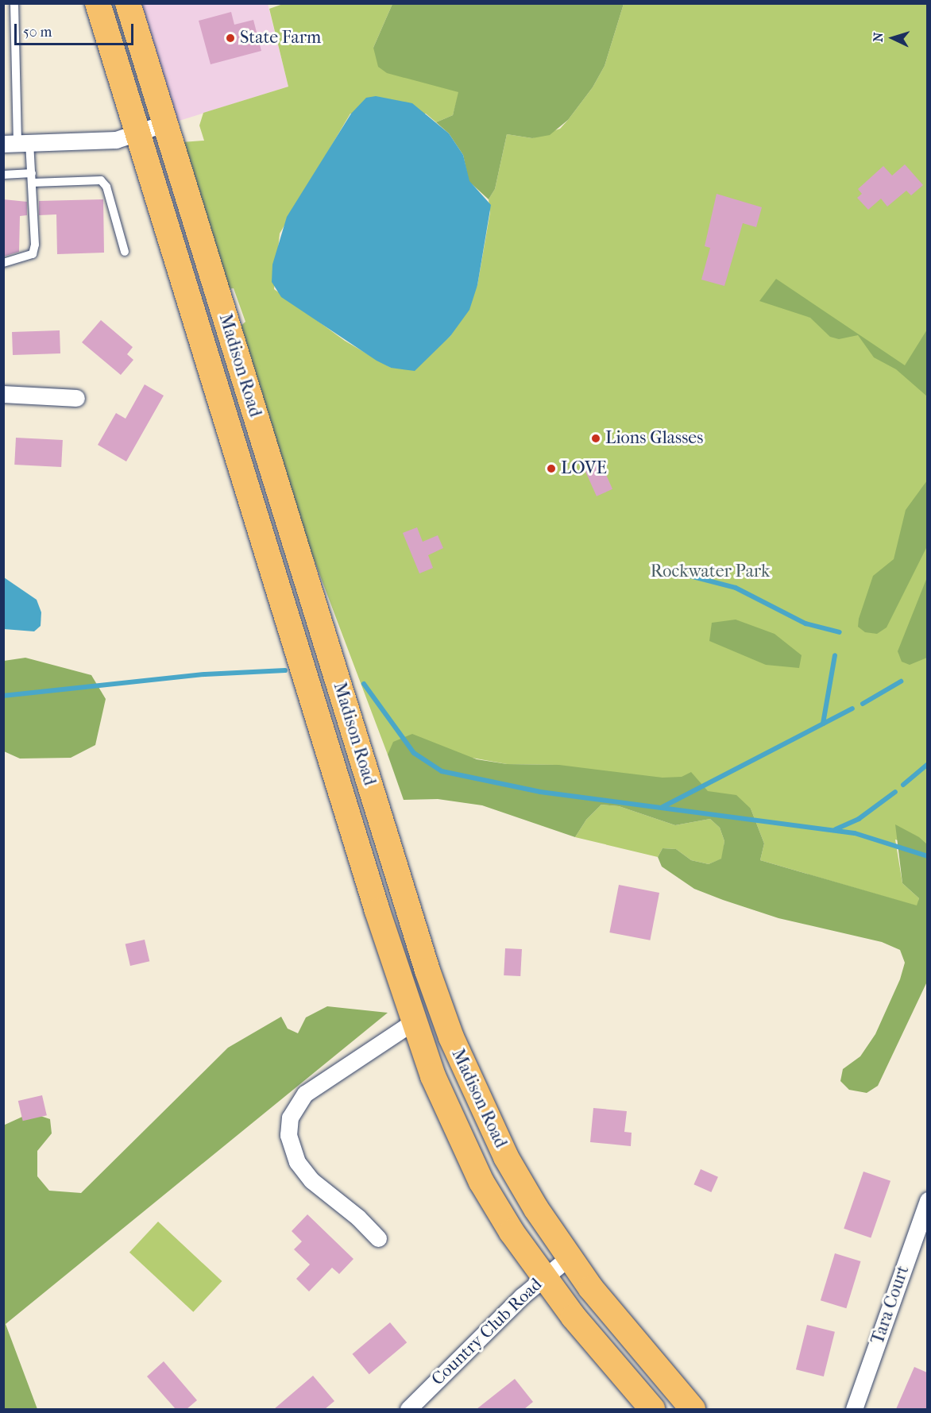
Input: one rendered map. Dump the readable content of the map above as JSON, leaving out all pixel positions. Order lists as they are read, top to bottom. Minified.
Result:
{"streets":{"main road":["Madison Road"],"street":["Tara Court","Country Club Road"]},"crossings":[["Madison Road","Country Club Road"]],"parks":["Rockwater Park"],"places":["State Farm","Lions Glasses","LOVE"],"scale_bar":"50 m","north":"left"}
